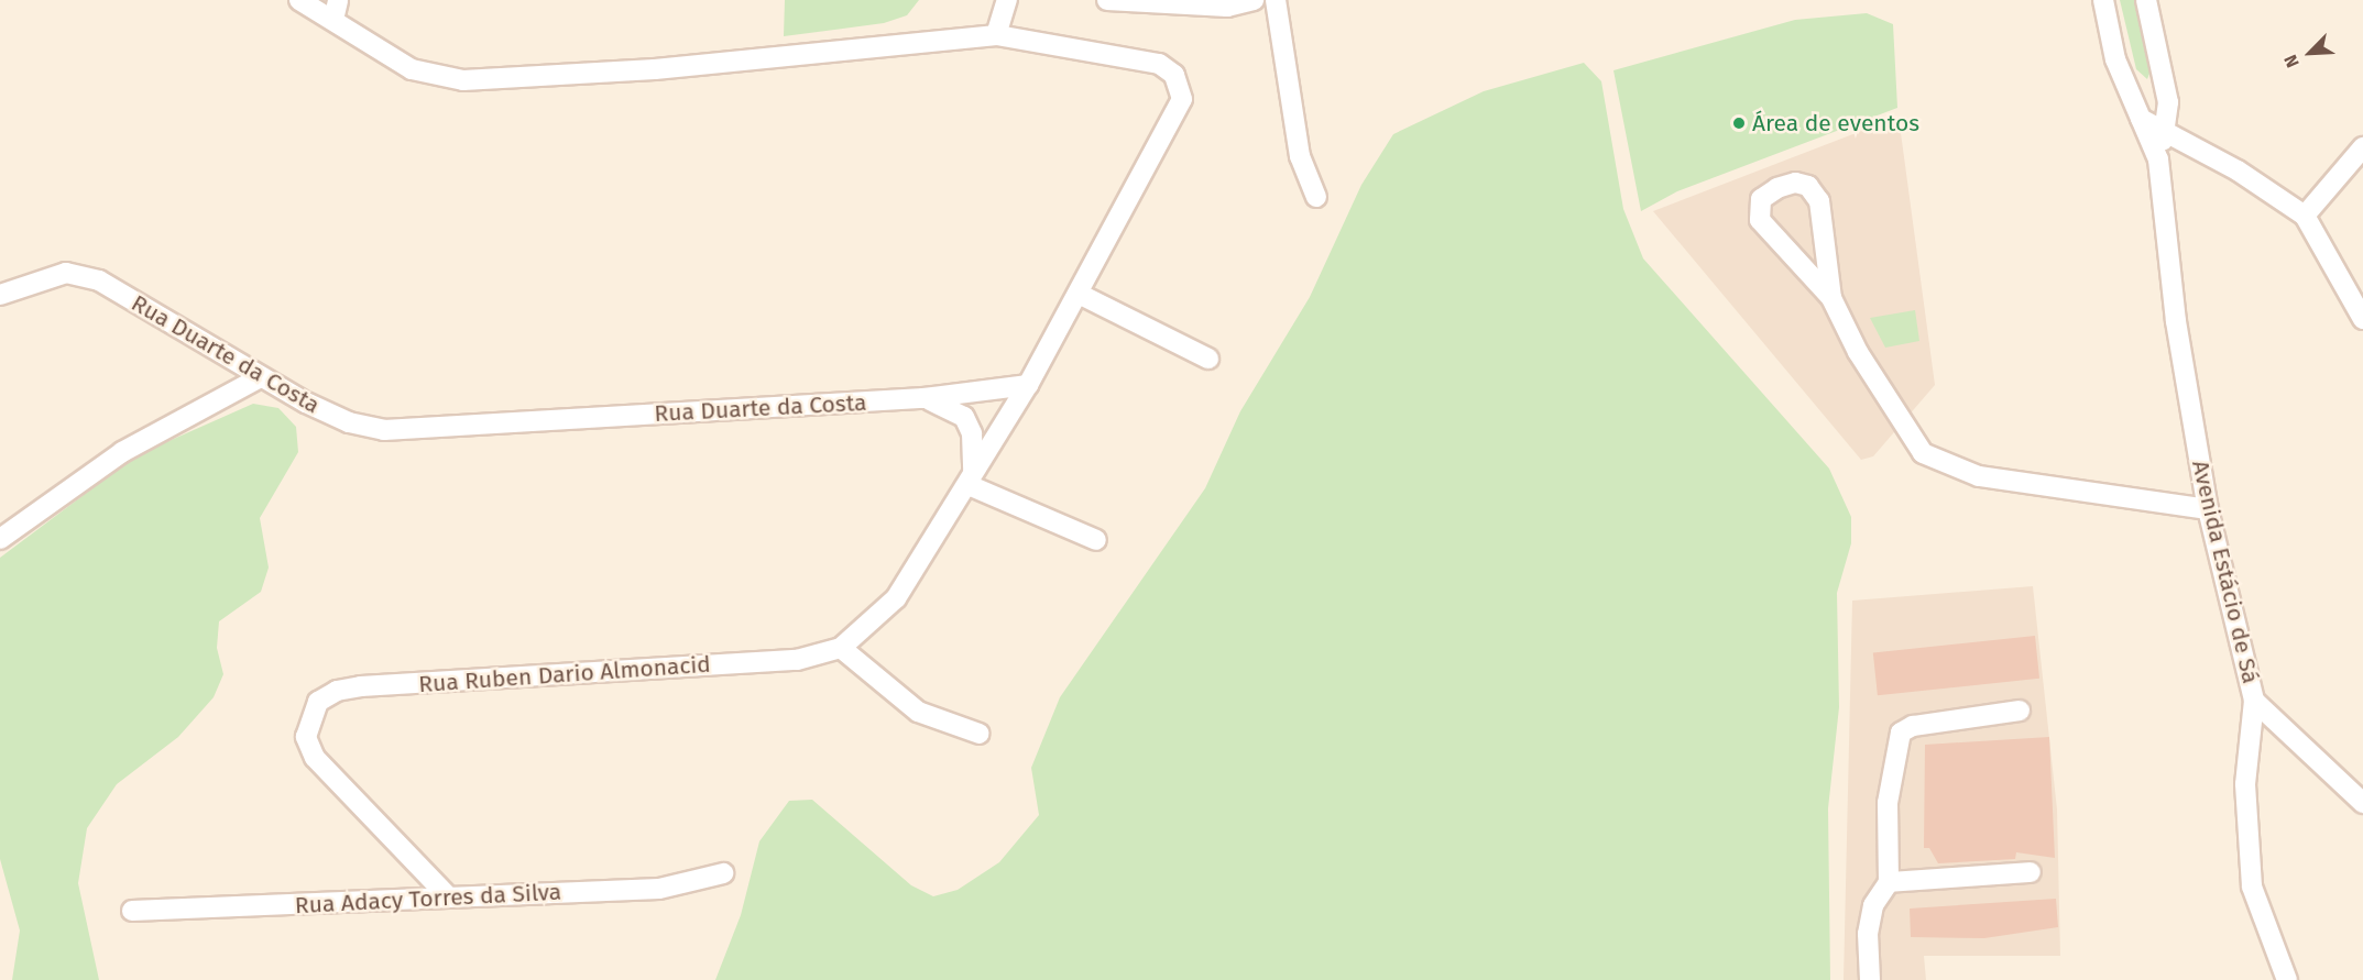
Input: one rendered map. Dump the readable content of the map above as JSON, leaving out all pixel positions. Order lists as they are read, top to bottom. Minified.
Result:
{"streets":{"street":["Rua Duarte da Costa","Avenida Estácio de Sá","Rua Ruben Dario Almonacid","Rua Adacy Torres da Silva"]},"crossings":[["Rua Duarte da Costa","Rua Ruben Dario Almonacid"],["Rua Ruben Dario Almonacid","Rua Adacy Torres da Silva"]],"places":["Área de eventos"],"north":"bottom left"}
